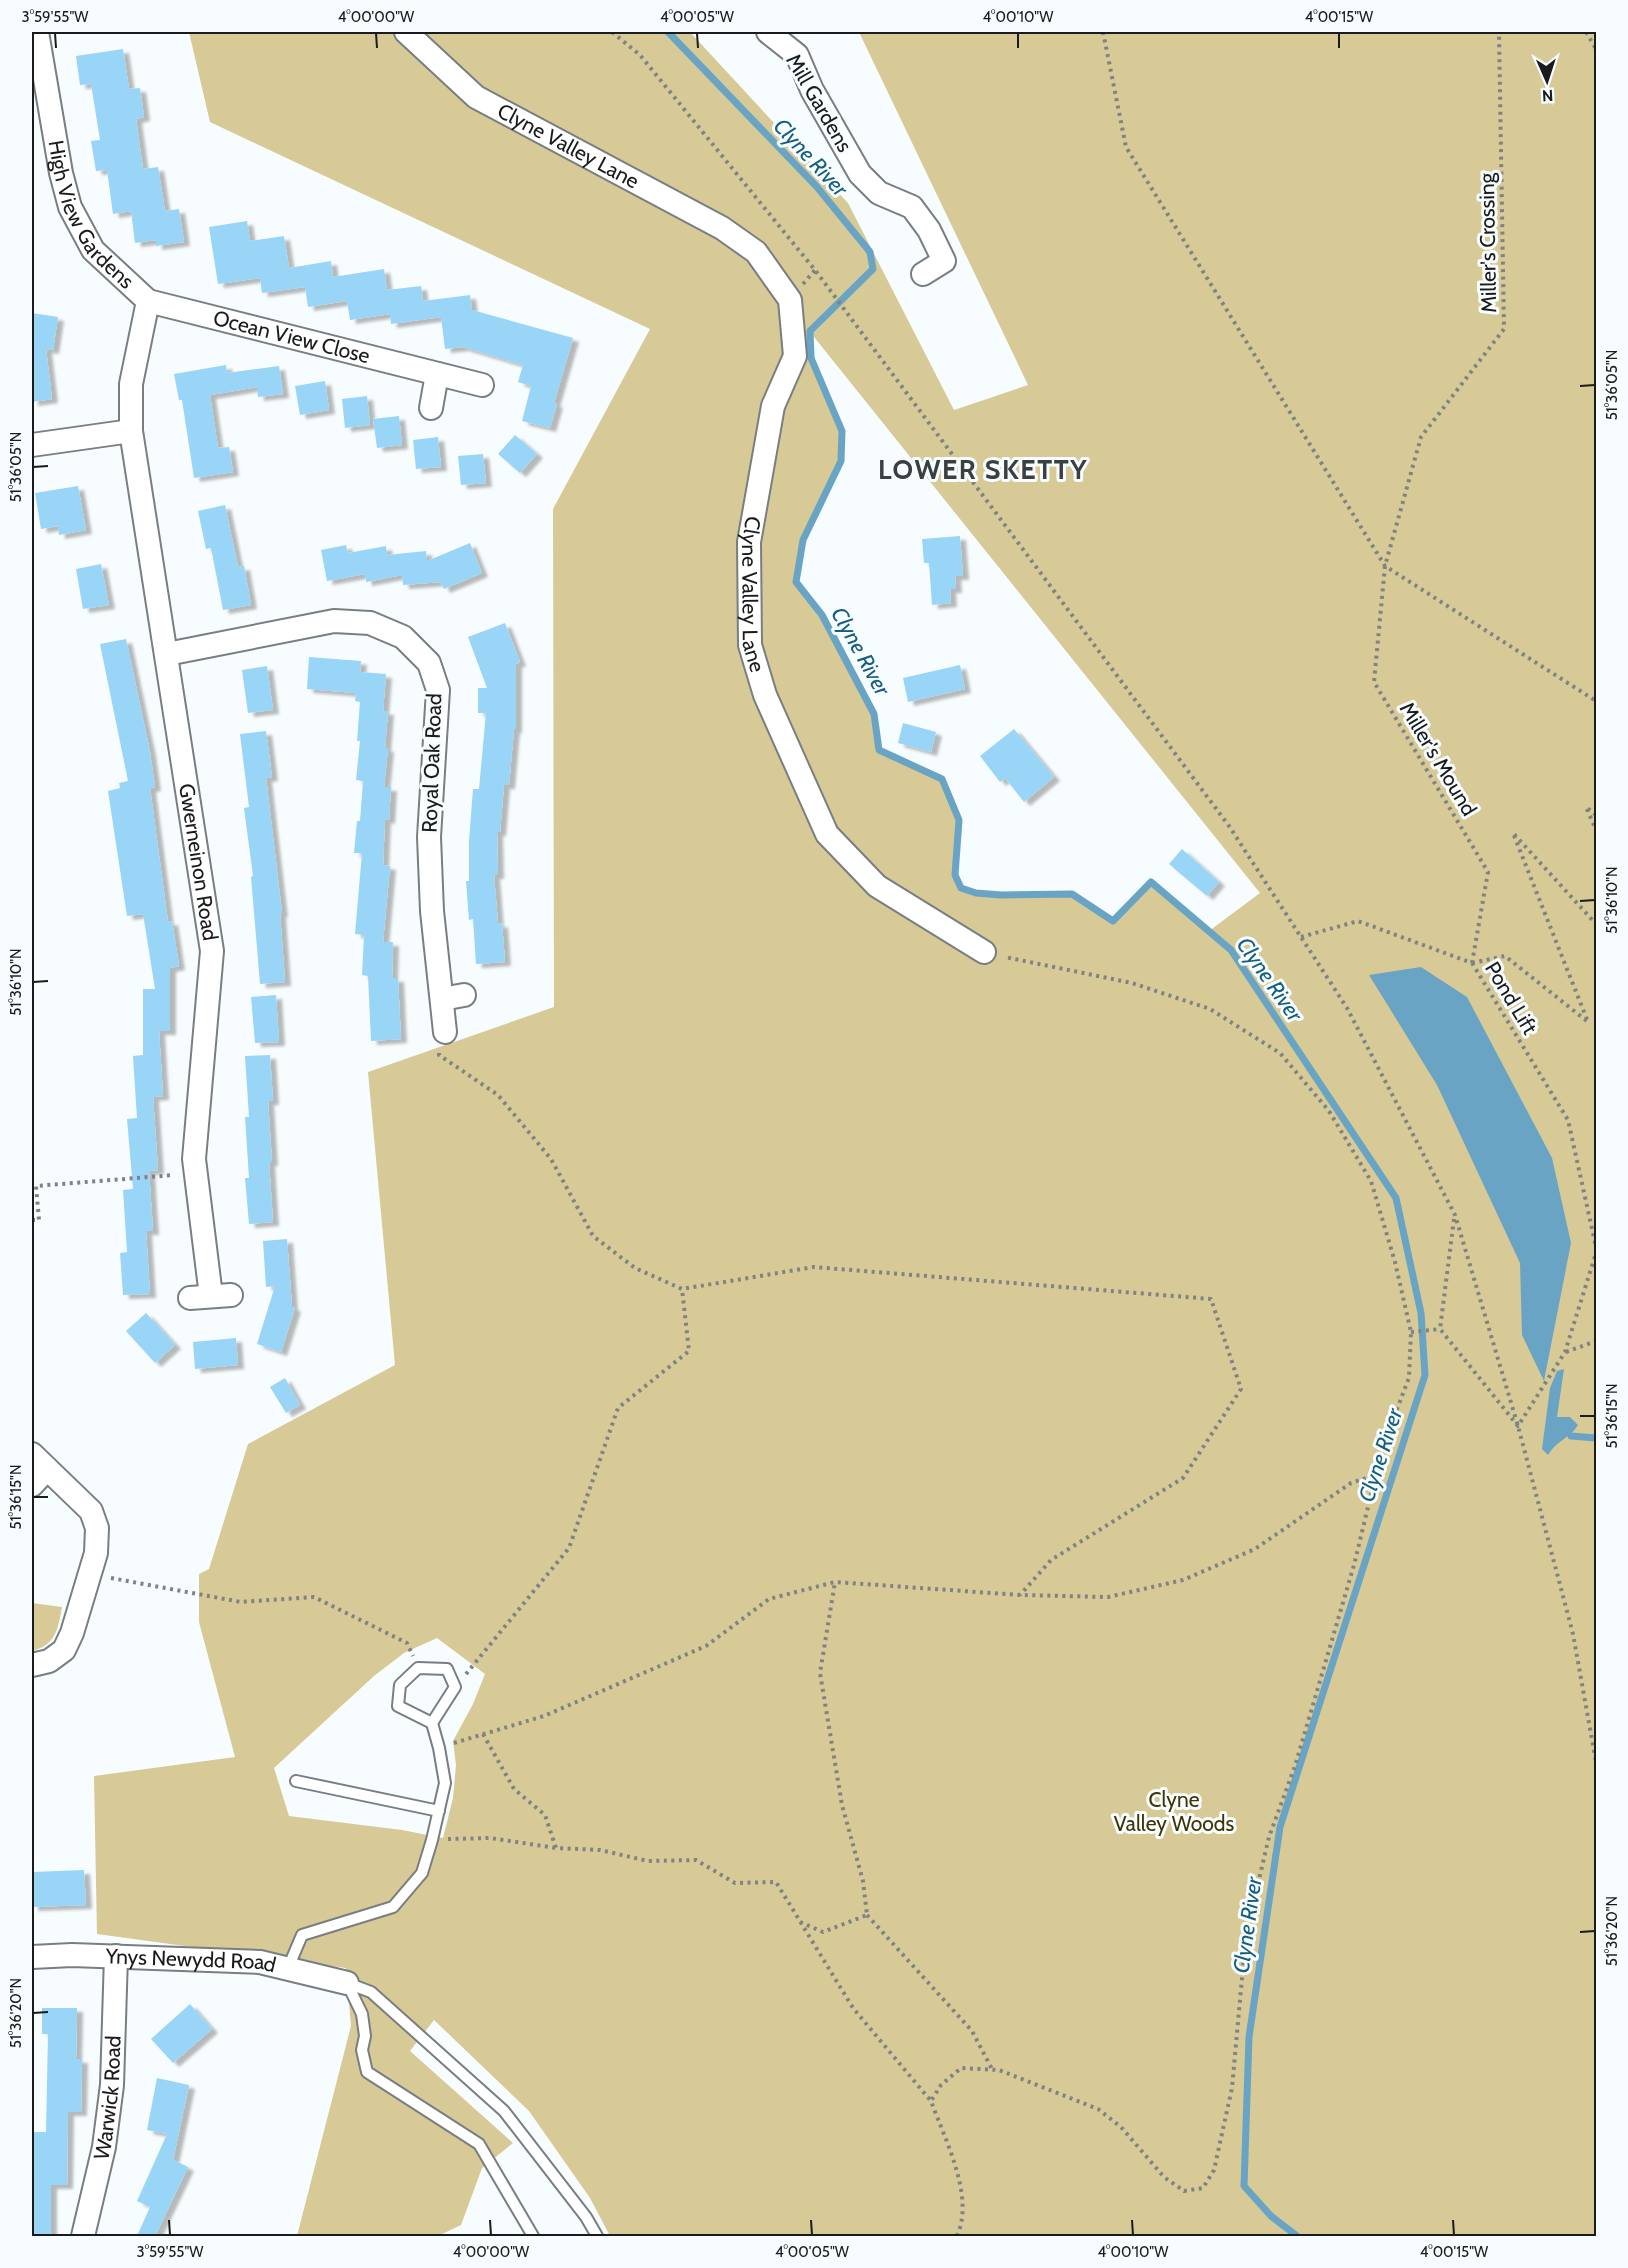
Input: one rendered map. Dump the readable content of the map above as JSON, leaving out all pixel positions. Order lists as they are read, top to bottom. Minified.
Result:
{"streets":{"street":["Mill Gardens","Clyne Valley Lane","High View Gardens","Ocean View Close","Royal Oak Road","Gwerneinon Road","Ynys Newydd Road","Warwick Road"],"path":["Miller's Crossing","Miller's Mound","Pond Lift"]},"crossings":[["High View Gardens","Ocean View Close"],["High View Gardens","Gwerneinon Road"],["Miller's Crossing","Miller's Mound"],["Miller's Mound","Pond Lift"],["Royal Oak Road","Gwerneinon Road"],["Ynys Newydd Road","Warwick Road"]],"districts":["LOWER SKETTY"],"water":["Clyne River"],"parks":["Clyne Valley Woods"],"north":"bottom","coordinates":["3°59'55\"W","4°00'00\"W","4°00'05\"W","4°00'10\"W","4°00'15\"W","51°36'05\"N","51°36'10\"N","51°36'15\"N","51°36'20\"N"]}
